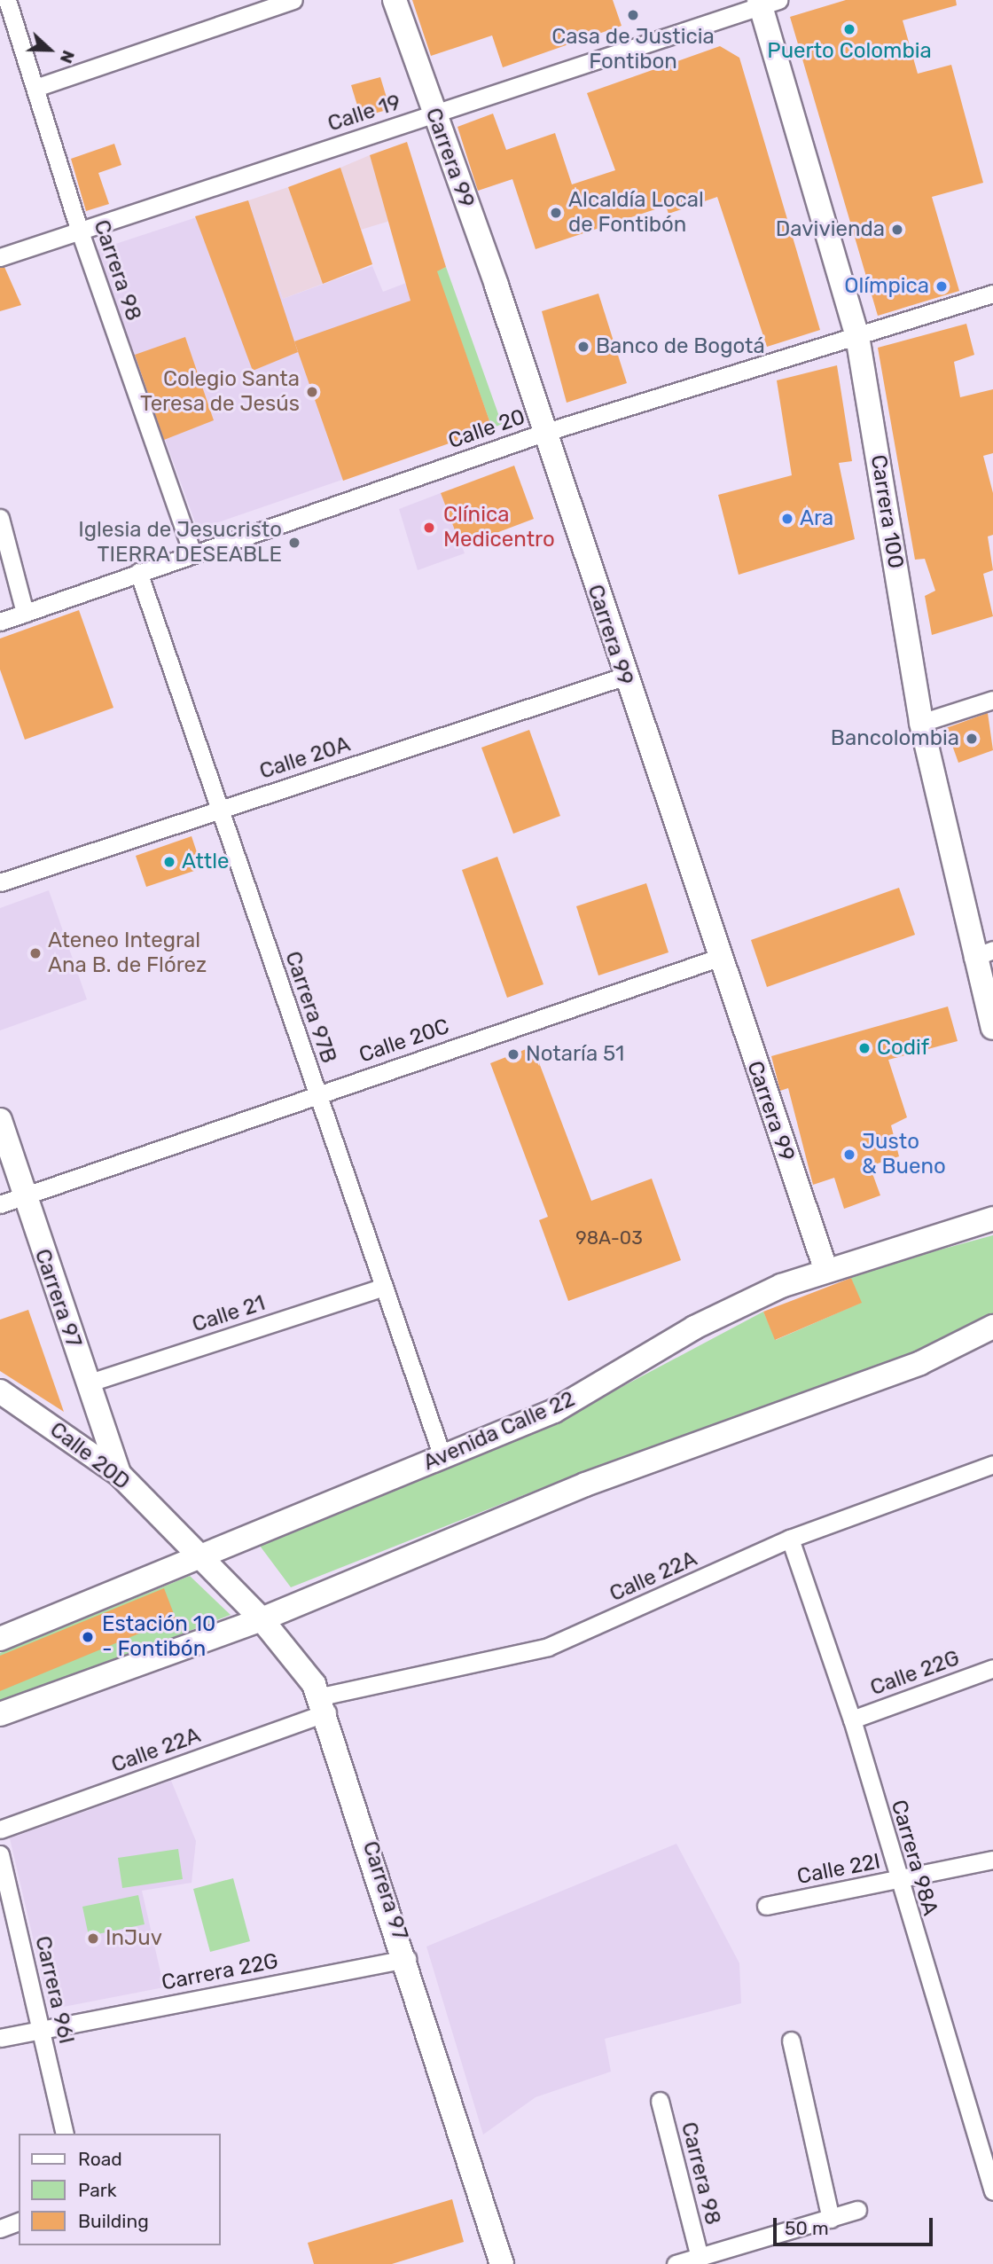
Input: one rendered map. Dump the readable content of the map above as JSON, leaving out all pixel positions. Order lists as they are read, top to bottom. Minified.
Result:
{"streets":{"main road":["Carrera 99","Carrera 100","Carrera 97","Avenida Calle 22","Calle 20D"],"street":["Calle 19","Carrera 98","Calle 20","Calle 20A","Carrera 97B","Calle 20C","Calle 21","Calle 22A","Calle 22G","Carrera 98A","Calle 22I","Carrera 22G","Carrera 96I"]},"crossings":[["Calle 19","Carrera 99"],["Calle 19","Carrera 98"],["Calle 19","Carrera 100"],["Carrera 99","Calle 20"],["Carrera 99","Calle 20A"],["Carrera 99","Calle 20C"],["Carrera 99","Avenida Calle 22"],["Carrera 98","Calle 20"],["Calle 20","Carrera 100"],["Calle 20","Carrera 97B"],["Calle 20A","Carrera 97B"],["Carrera 97B","Calle 20C"],["Carrera 97B","Calle 21"],["Carrera 97B","Avenida Calle 22"],["Calle 20C","Carrera 97"],["Carrera 97","Calle 21"],["Carrera 97","Avenida Calle 22"],["Carrera 97","Calle 20D"],["Carrera 97","Calle 22A"],["Carrera 97","Carrera 22G"],["Avenida Calle 22","Calle 20D"],["Calle 22A","Carrera 98A"],["Calle 22G","Carrera 98A"],["Carrera 98A","Calle 22I"],["Carrera 22G","Carrera 96I"]],"places":["Casa de Justicia Fontibon","Puerto Colombia","Alcaldía Local de Fontibón","Davivienda","Olímpica","Banco de Bogotá","Colegio Santa Teresa de Jesús","Ara","Clínica Medicentro","Iglesia de Jesucristo TIERRA DESEABLE","Bancolombia","Attle","Ateneo Integral Ana B. de Flórez","Codif","Notaría 51","Justo & Bueno","Estación 10 - Fontibón","InJuv"],"house_numbers":["98A-03"],"legend":["Road","Park","Building"],"scale_bar":"50 m","north":"right"}
